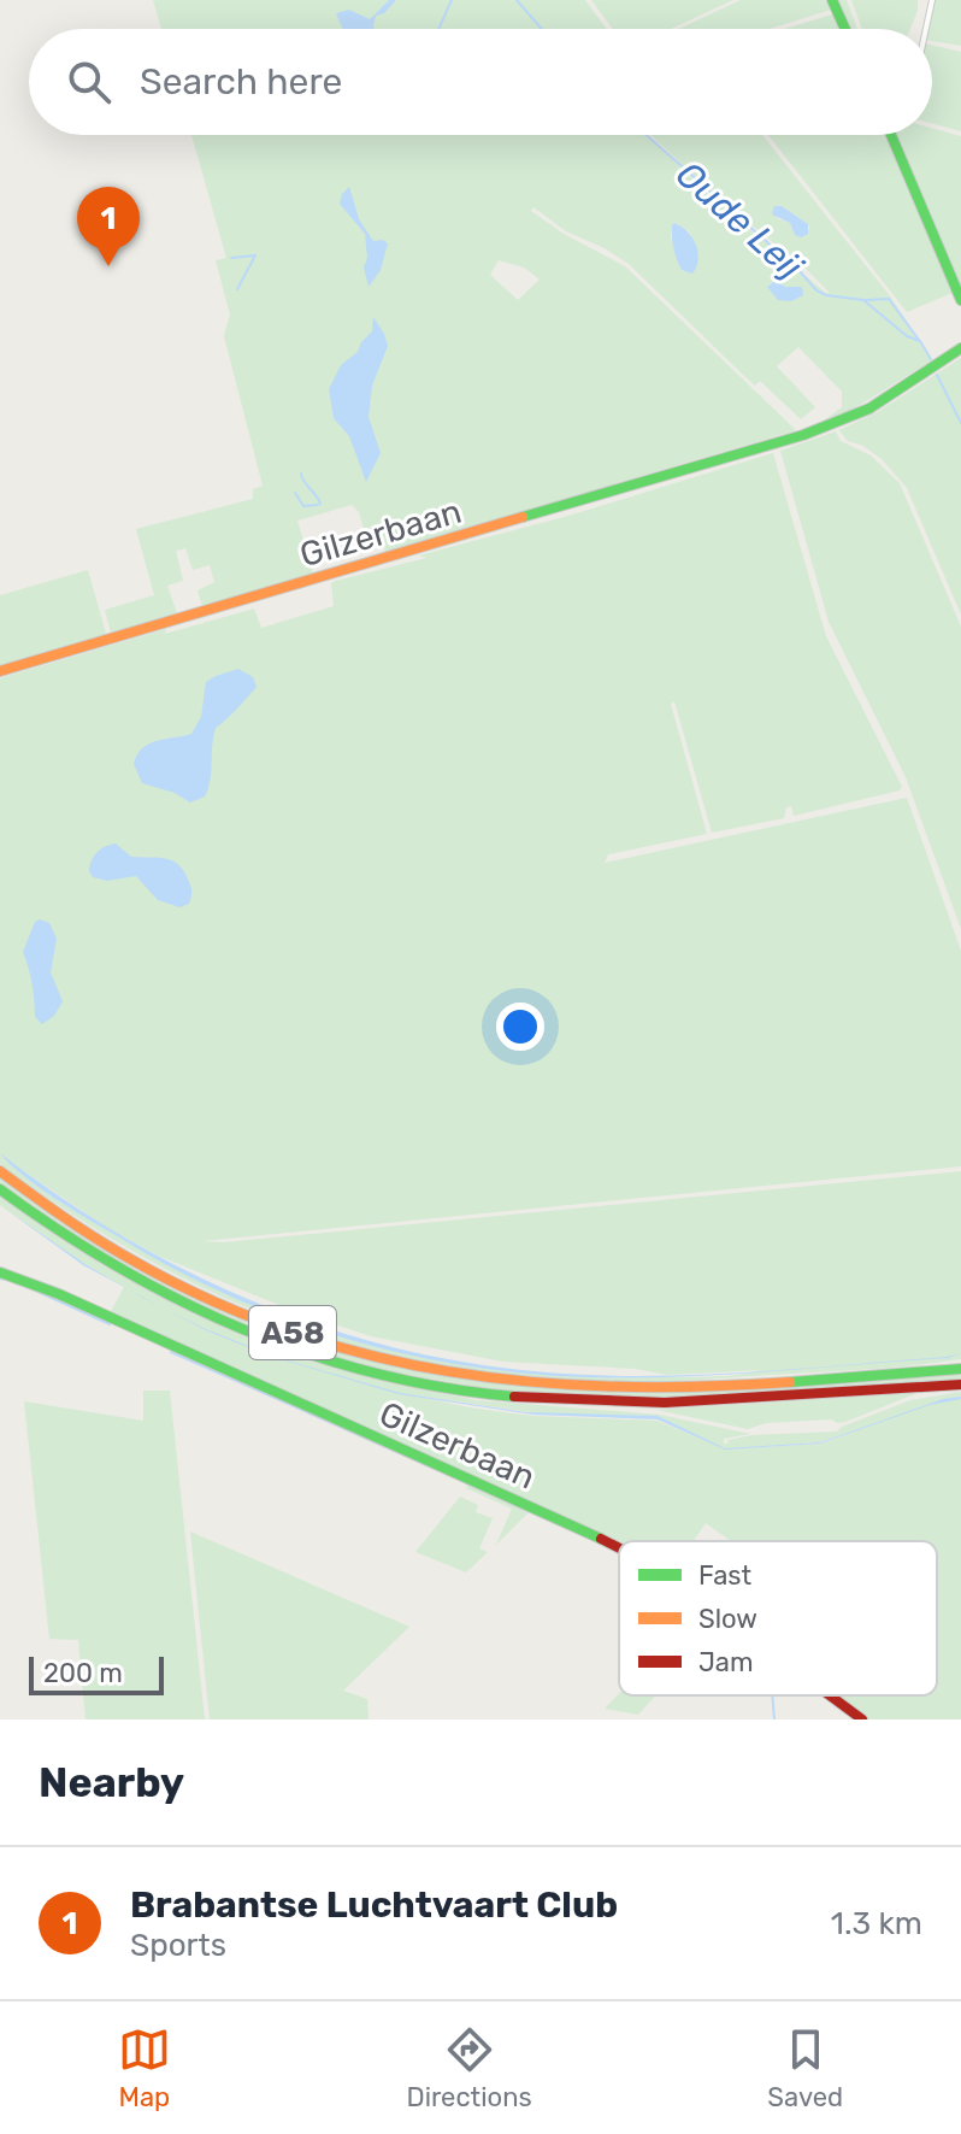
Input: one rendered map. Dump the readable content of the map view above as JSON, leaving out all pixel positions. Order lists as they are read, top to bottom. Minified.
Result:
{"streets":{"main road":["Gilzerbaan","A58"]},"water":["Oude Leij"],"legend":["Fast","Slow","Jam"],"scale_bar":"200 m","page":{"search":"Search here","pins":"1","scale":"200 m","heading":"Nearby","list":[{"mark":"1","name":"Brabantse Luchtvaart Club","note":"Sports","value":"1.3 km"}],"nav":["Map","Directions","Saved"]}}
